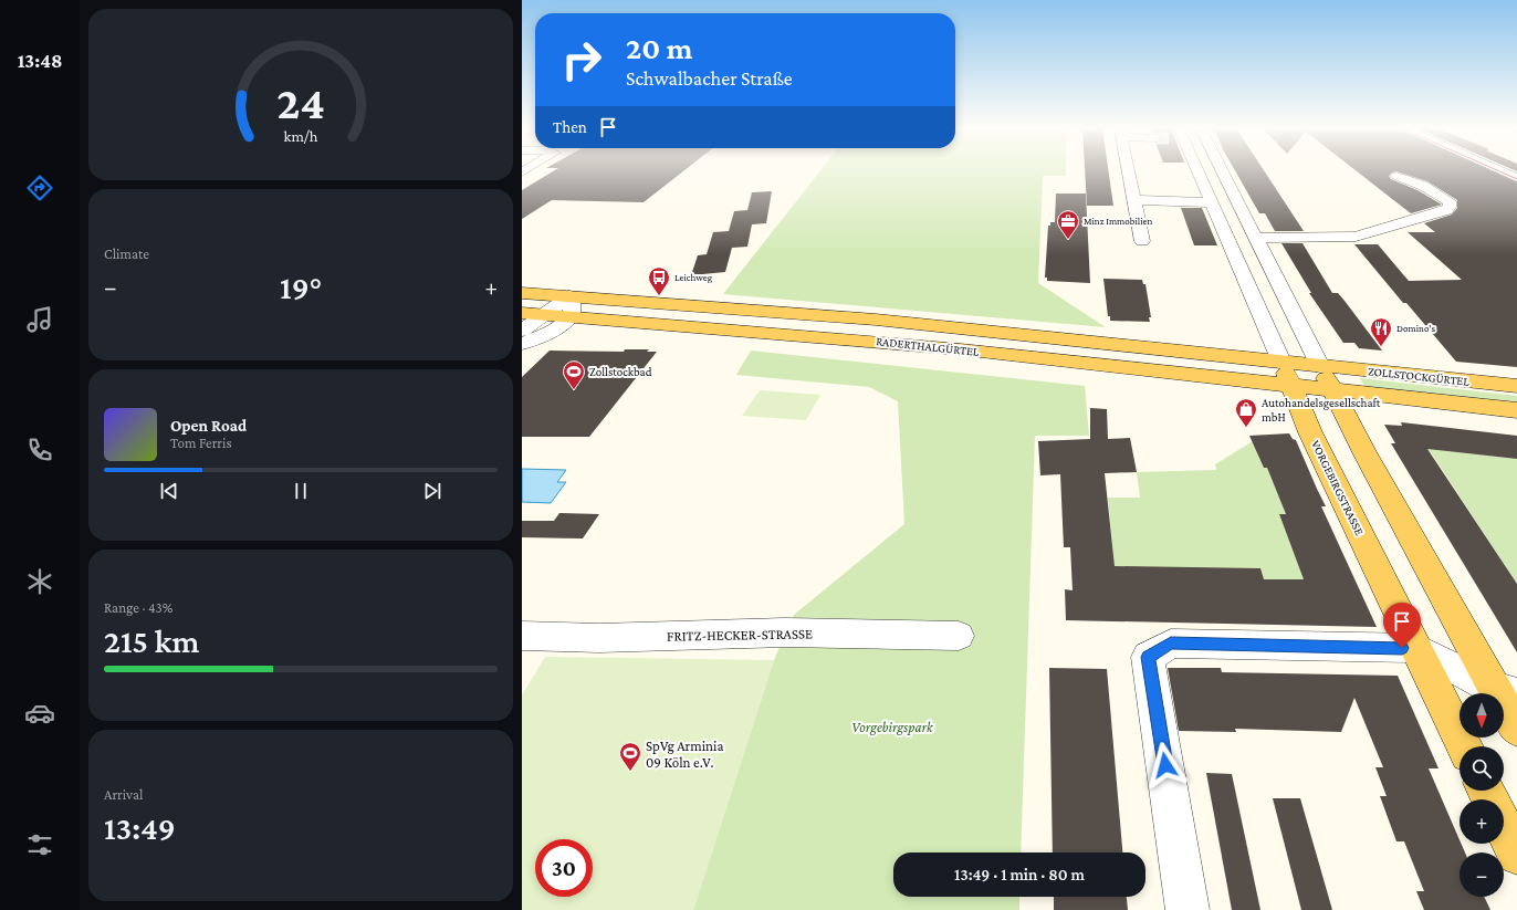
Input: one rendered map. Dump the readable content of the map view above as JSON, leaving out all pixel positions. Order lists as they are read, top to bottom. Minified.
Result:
{"streets":{"main road":["RADERTHALGÜRTEL","ZOLLSTOCKGÜRTEL","VORGEBIRGSTRASSE"],"street":["FRITZ-HECKER-STRASSE"]},"crossings":[["RADERTHALGÜRTEL","ZOLLSTOCKGÜRTEL"],["RADERTHALGÜRTEL","VORGEBIRGSTRASSE"]],"parks":["Vorgebirgspark"],"places":{"office":["Minz Immobilien"],"bus stop":["Leichweg"],"restaurant":["Domino's"],"sports":["Zollstockbad","SpVg Arminia 09 Köln e.V."],"shop":["Autohandelsgesellschaft mbH"]},"north":"bottom","page":{"tabs":"13:48","turn":["20 m","Schwalbacher Straße"],"then":"Then","tile":["Climate",["Range · 43%","215 km"],["Arrival","13:49"]],"heat":["−","19°","+"],"song":["Open Road","Tom Ferris"],"map_buttons":["+","−"],"limit":"30","trip":"13:49 · 1 min · 80 m","gauge":["24","km/h"]}}
